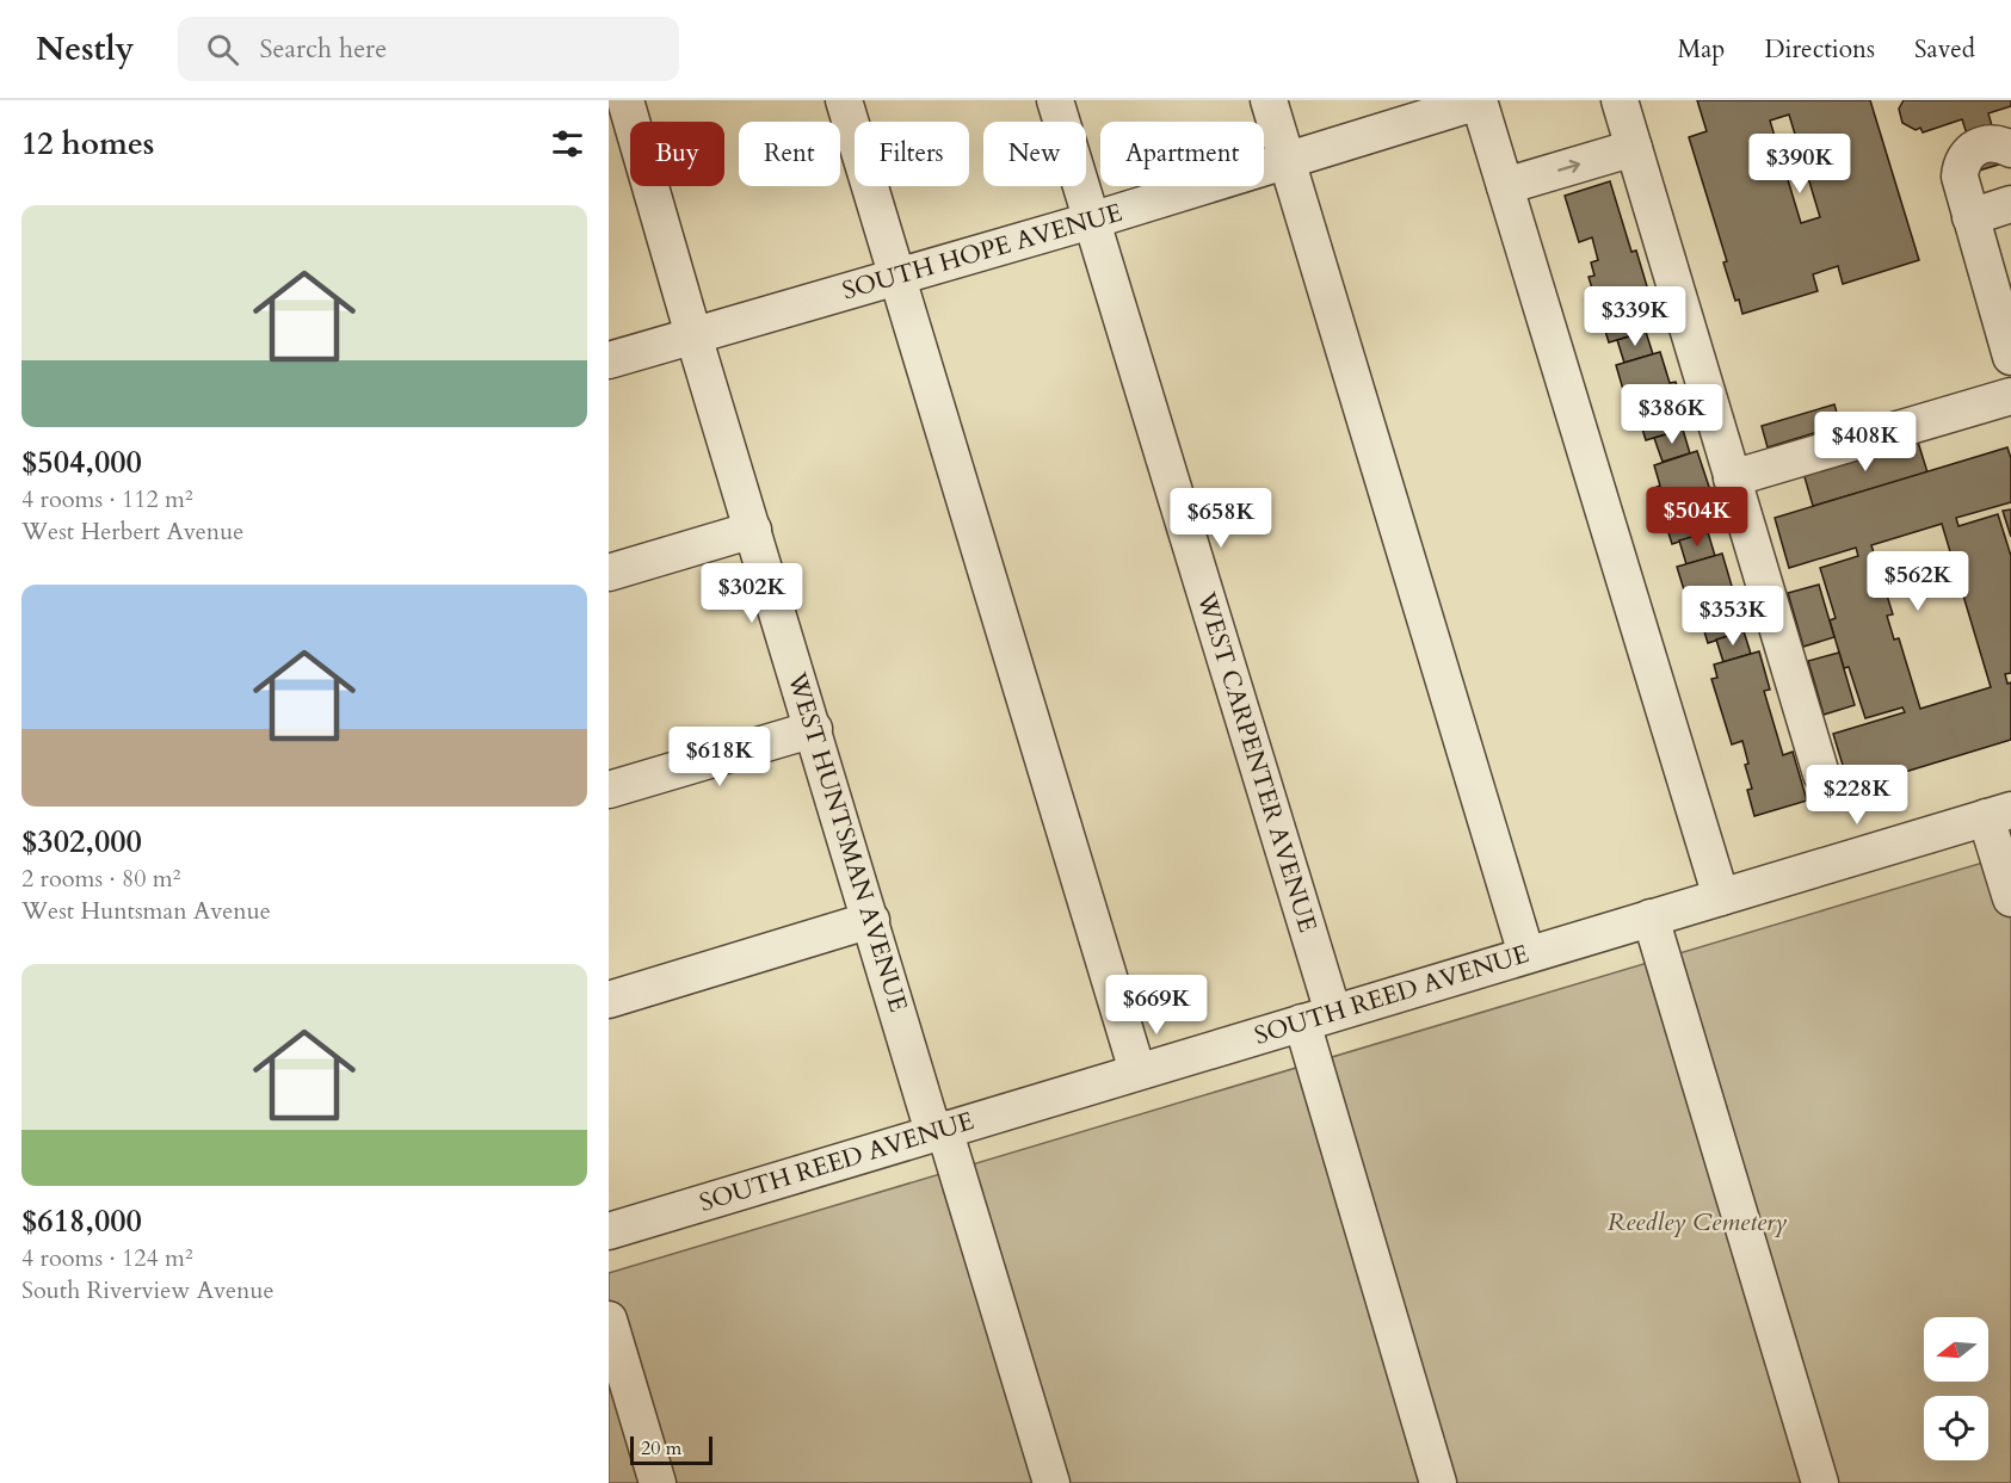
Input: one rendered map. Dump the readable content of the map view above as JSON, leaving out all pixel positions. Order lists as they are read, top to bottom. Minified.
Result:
{"streets":{"street":["SOUTH HOPE AVENUE","WEST CARPENTER AVENUE","WEST HUNTSMAN AVENUE","SOUTH REED AVENUE"]},"crossings":[["SOUTH HOPE AVENUE","WEST CARPENTER AVENUE"],["SOUTH HOPE AVENUE","WEST HUNTSMAN AVENUE"],["WEST CARPENTER AVENUE","SOUTH REED AVENUE"],["WEST HUNTSMAN AVENUE","SOUTH REED AVENUE"]],"parks":["Reedley Cemetery"],"scale_bar":"20 m","north":"left","page":{"header":"Nestly","search":"Search here","nav":["Map","Directions","Saved"],"heading":"12 homes","chip":["Buy","Rent","Filters","New","Apartment"],"price":["$390K","$339K","$386K","$408K","$504K","$658K","$562K","$302K","$353K","$618K","$228K","$669K"],"list":[{"name":"$504,000","note":"4 rooms · 112 m² · West Herbert Avenue"},{"name":"$302,000","note":"2 rooms · 80 m² · West Huntsman Avenue"},{"name":"$618,000","note":"4 rooms · 124 m² · South Riverview Avenue"}],"scale":"20 m"}}
